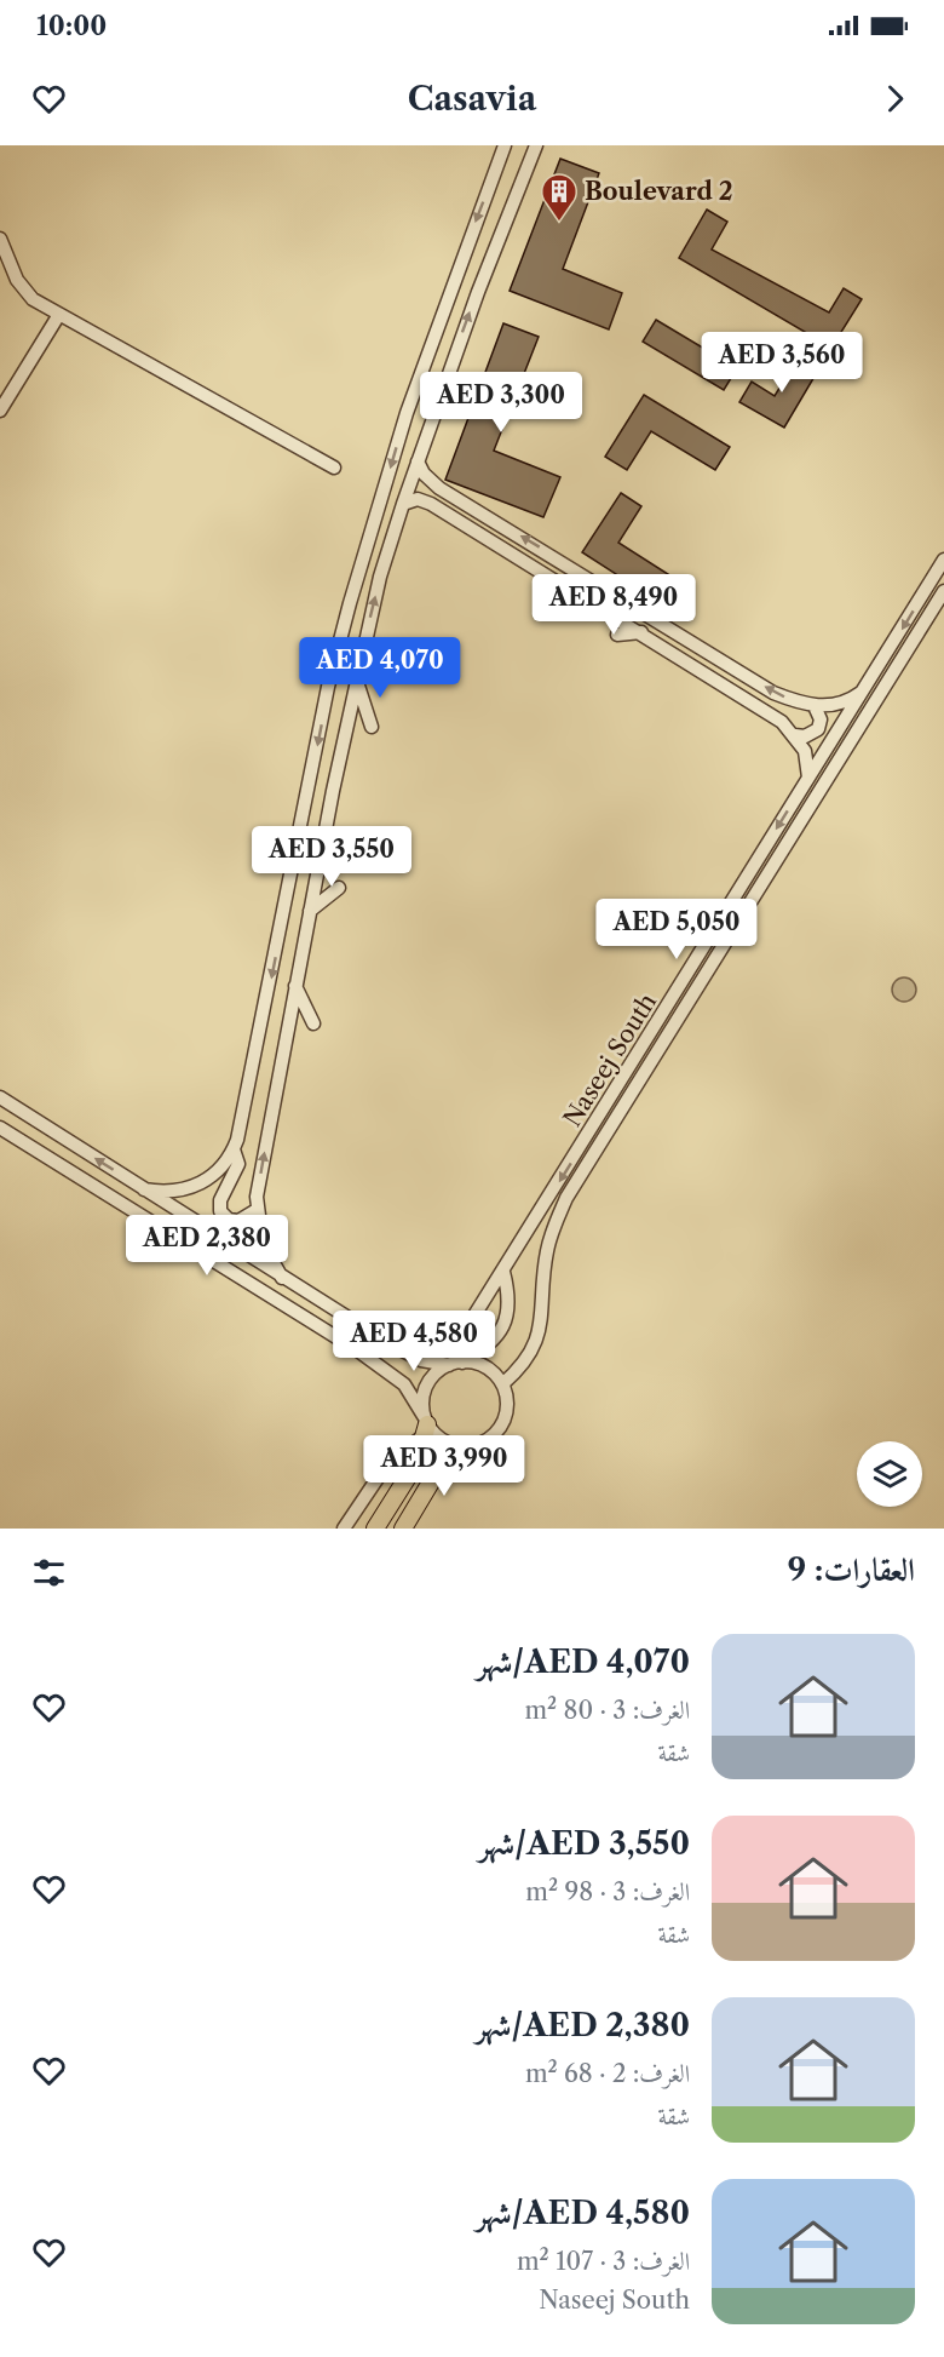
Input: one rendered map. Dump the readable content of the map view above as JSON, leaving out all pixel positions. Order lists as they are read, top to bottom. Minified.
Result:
{"streets":{"street":["Naseej South"]},"places":{"building":["Boulevard 2"]},"page":{"status":"10:00","header":"Casavia","price":["AED 3,560","AED 3,300","AED 8,490","AED 4,070","AED 3,550","AED 5,050","AED 2,380","AED 4,580","AED 3,990"],"heading":"العقارات: 9","list":[{"name":"AED 4,070/شهر","note":"الغرف: 3 · 80 m² · شقة"},{"name":"AED 3,550/شهر","note":"الغرف: 3 · 98 m² · شقة"},{"name":"AED 2,380/شهر","note":"الغرف: 2 · 68 m² · شقة"},{"name":"AED 4,580/شهر","note":"الغرف: 3 · 107 m² · Naseej South"}]}}
